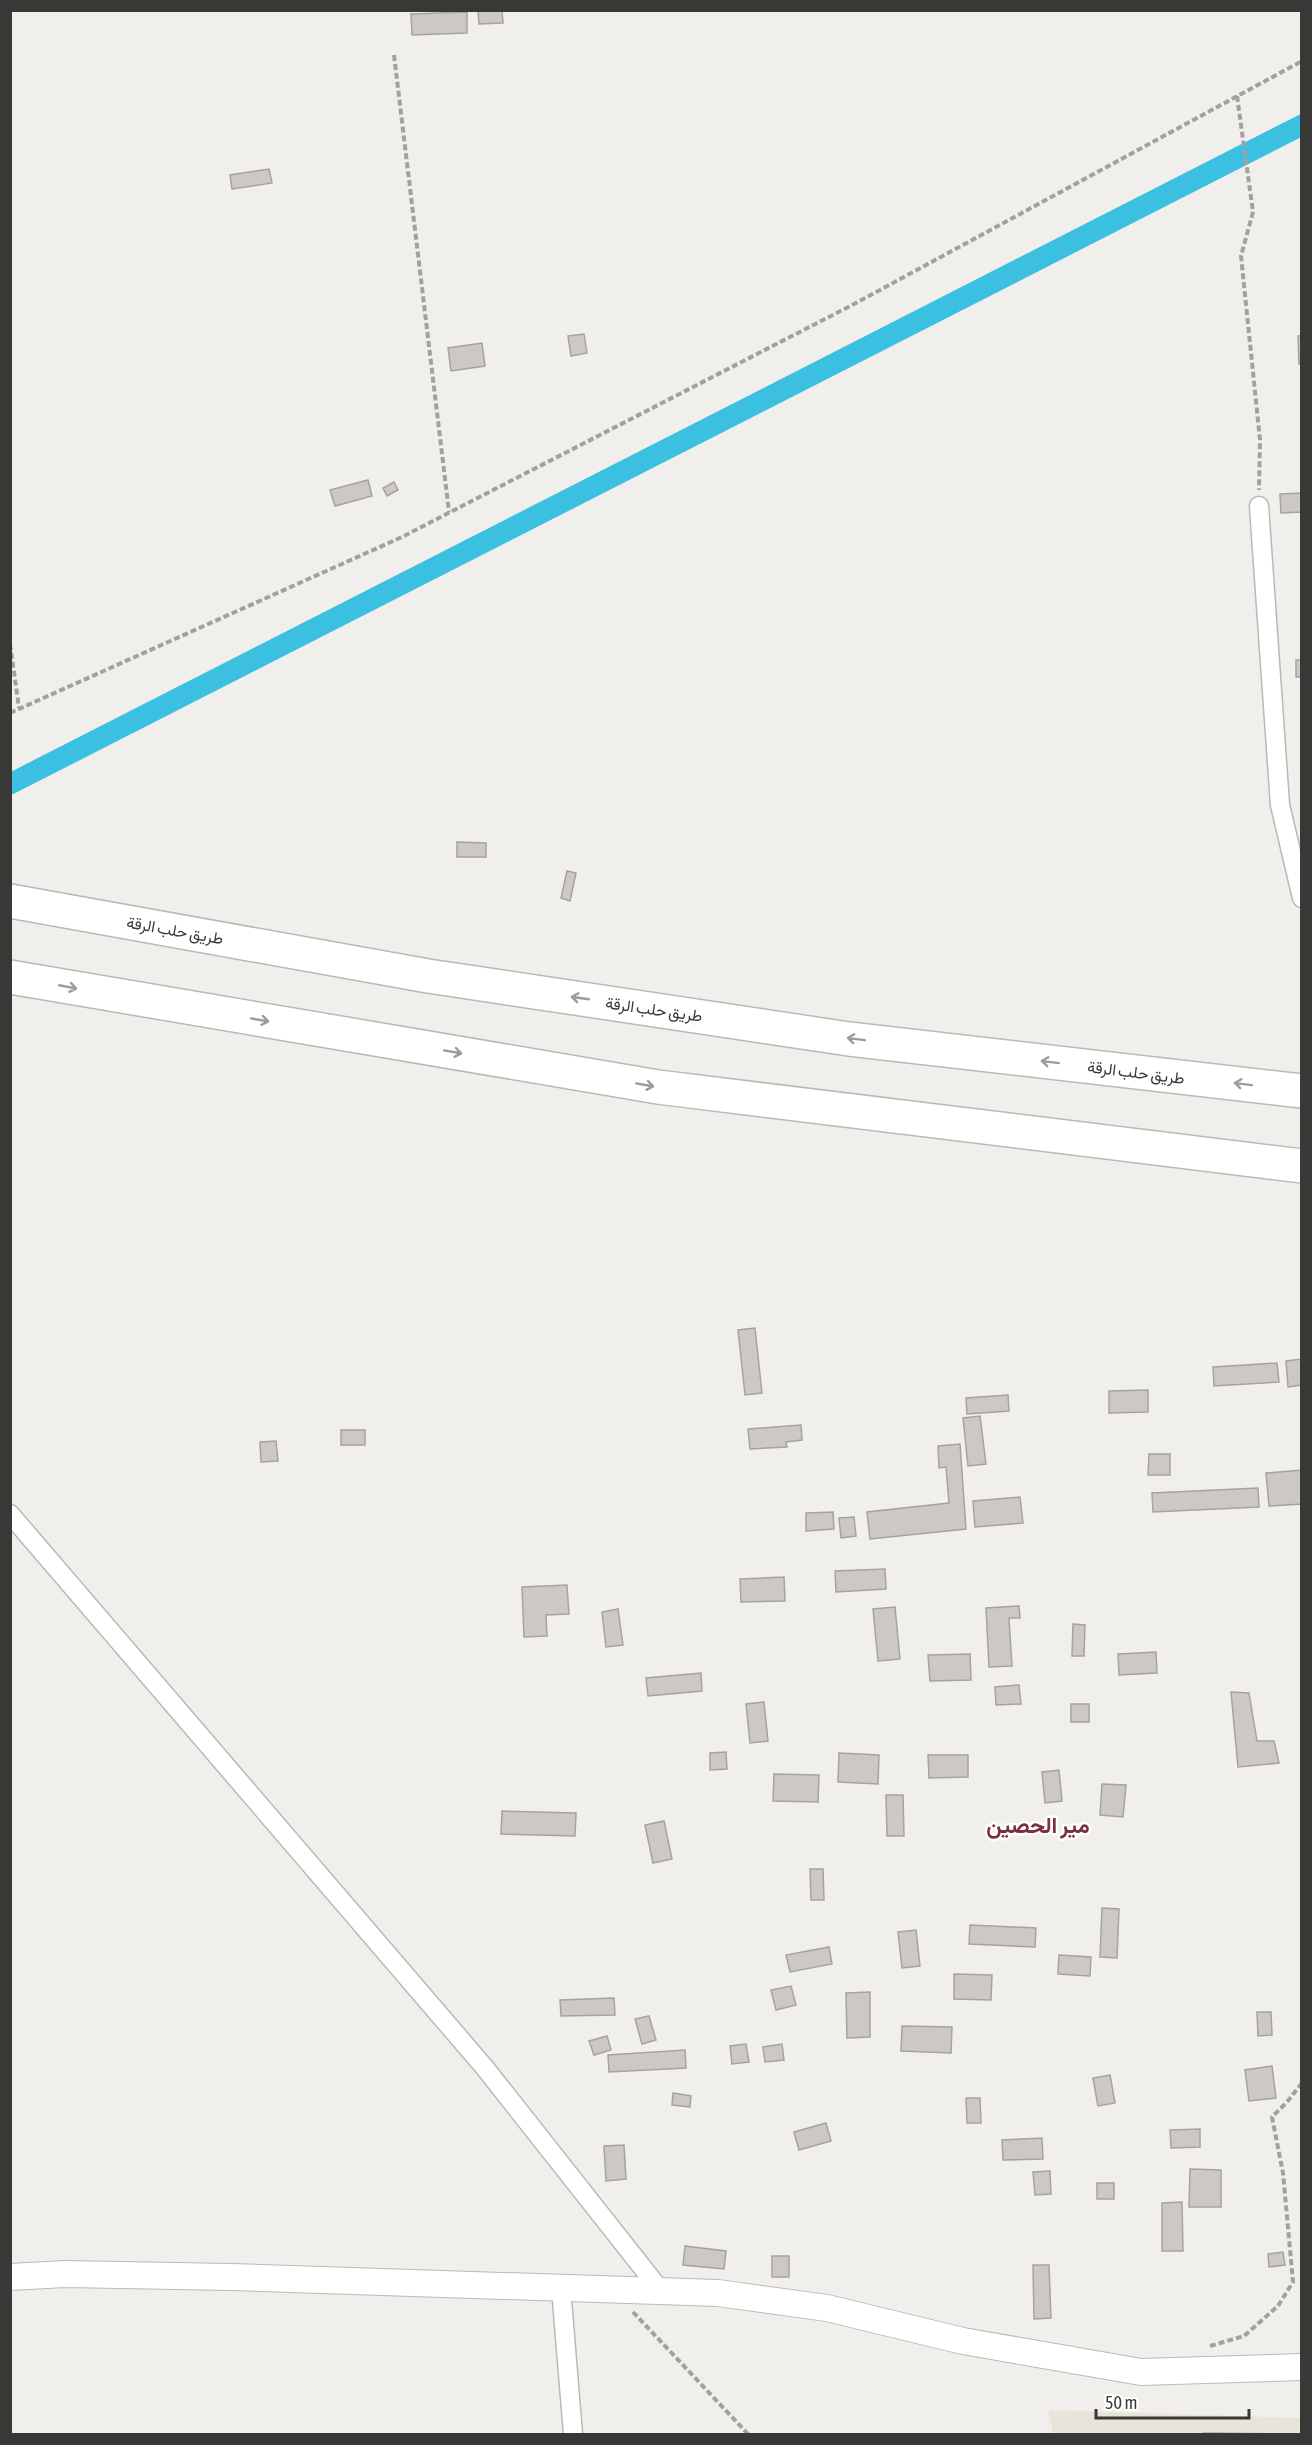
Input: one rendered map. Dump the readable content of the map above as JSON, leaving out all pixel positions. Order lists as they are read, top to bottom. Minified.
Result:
{"streets":{"highway":["طريق حلب الرقة"]},"districts":["مير الحصين"],"scale_bar":"50 m"}
